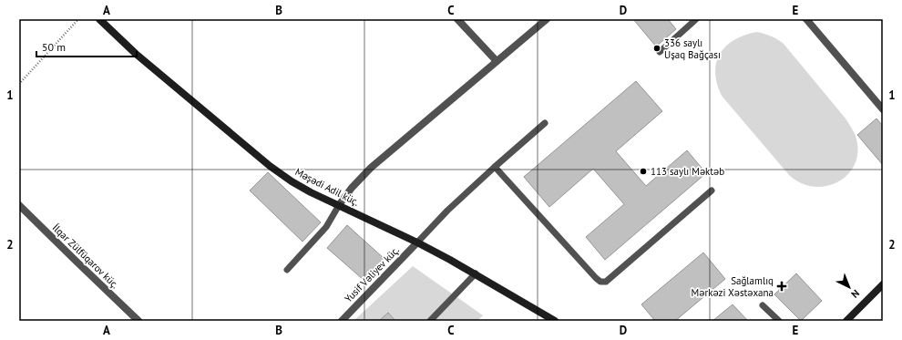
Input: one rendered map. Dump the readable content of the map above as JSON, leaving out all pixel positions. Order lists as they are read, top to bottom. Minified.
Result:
{"streets":{"street":["Məşədi Adil küç.","İlqar Zülfüqarov küç.","Yusif Vəliyev küç."]},"crossings":[["Məşədi Adil küç.","Yusif Vəliyev küç."]],"places":{"other":["336 saylı Uşaq Bağçası","113 saylı Məktəb"],"health":["Sağlamlıq Mərkəzi Xəstəxana"]},"scale_bar":"50 m","north":"bottom right","grid":{"columns":["A","B","C","D","E"],"rows":["1","2"]}}
